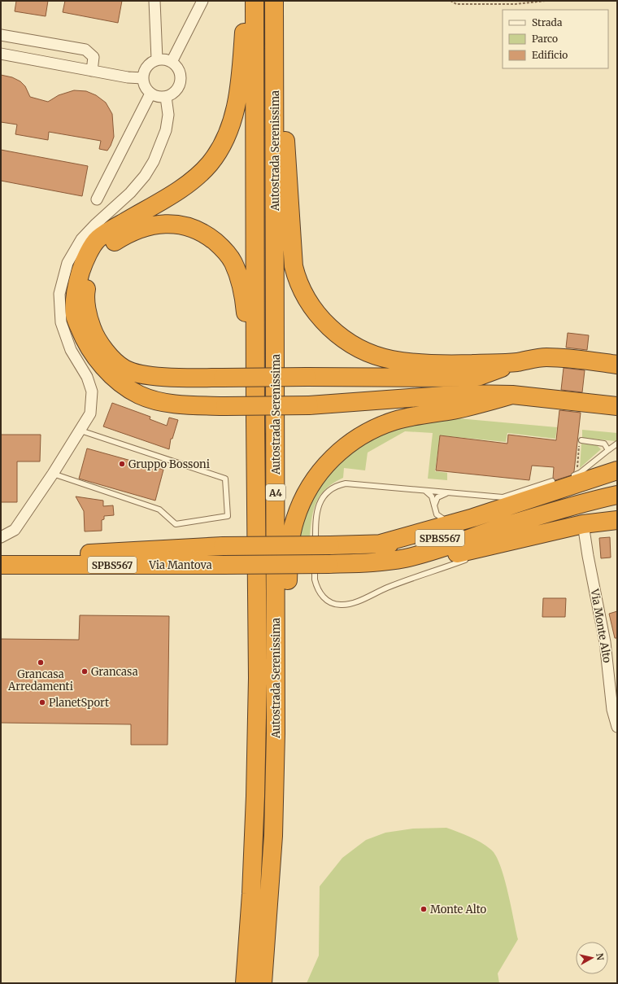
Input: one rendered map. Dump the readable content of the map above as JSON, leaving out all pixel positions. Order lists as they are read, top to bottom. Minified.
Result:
{"streets":{"highway":["Autostrada Serenissima","A4","SPBS567","Via Mantova"],"street":["Via Monte Alto"]},"crossings":[["SPBS567","Via Mantova"]],"places":["Gruppo Bossoni","Grancasa Arredamenti","Grancasa","PlanetSport","Monte Alto"],"legend":["Strada","Parco","Edificio"],"north":"right"}
